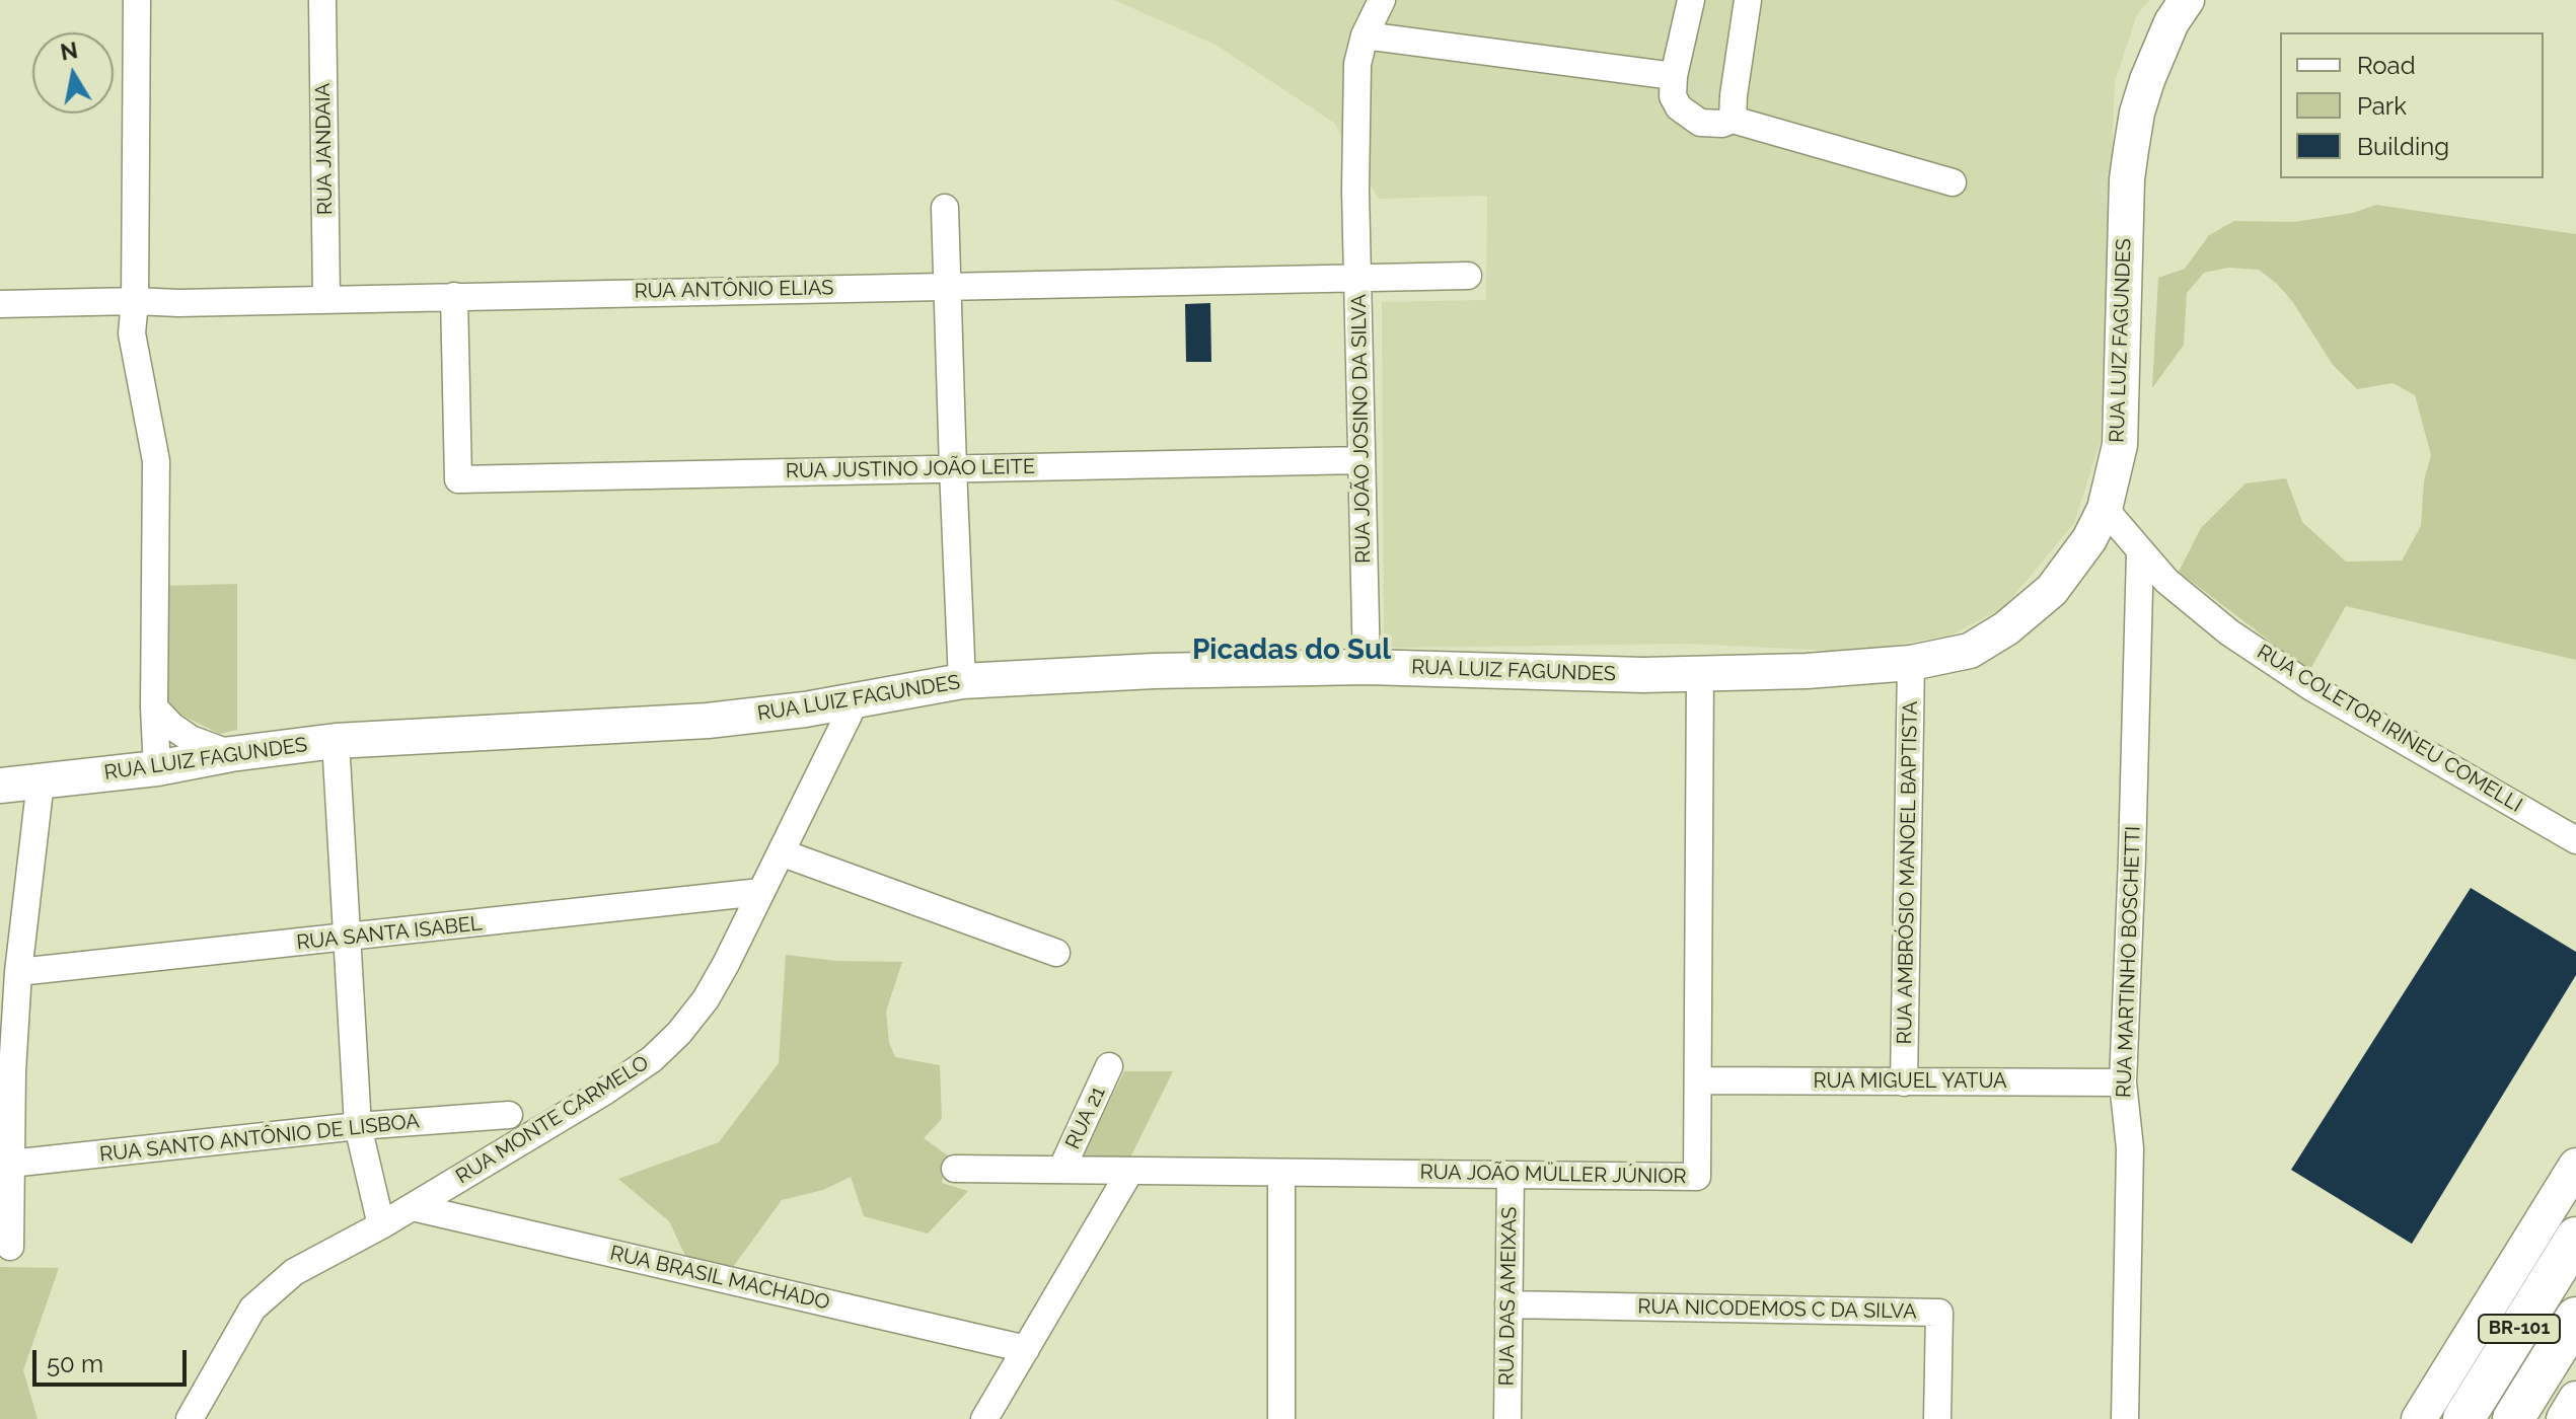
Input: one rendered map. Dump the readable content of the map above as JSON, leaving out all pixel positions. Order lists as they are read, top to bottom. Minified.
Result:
{"streets":{"highway":["BR-101"],"main road":["RUA LUIZ FAGUNDES"],"street":["RUA JANDAIA","RUA ANTÔNIO ELIAS","RUA JOÃO JOSINO DA SILVA","RUA JUSTINO JOÃO LEITE","RUA COLETOR IRINEU COMELLI","RUA AMBRÓSIO MANOEL BAPTISTA","RUA SANTA ISABEL","RUA MARTINHO BOSCHETTI","RUA MIGUEL YATUA","RUA 21","RUA MONTE CARMELO","RUA SANTO ANTÔNIO DE LISBOA","RUA JOÃO MÜLLER JÚNIOR","RUA BRASIL MACHADO","RUA DAS AMEIXAS","RUA NICODEMOS C DA SILVA"]},"crossings":[["RUA JANDAIA","RUA ANTÔNIO ELIAS"],["RUA ANTÔNIO ELIAS","RUA JOÃO JOSINO DA SILVA"],["RUA ANTÔNIO ELIAS","RUA JUSTINO JOÃO LEITE"],["RUA LUIZ FAGUNDES","RUA JOÃO JOSINO DA SILVA"],["RUA LUIZ FAGUNDES","RUA COLETOR IRINEU COMELLI"],["RUA LUIZ FAGUNDES","RUA AMBRÓSIO MANOEL BAPTISTA"],["RUA LUIZ FAGUNDES","RUA MONTE CARMELO"],["RUA LUIZ FAGUNDES","RUA JOÃO MÜLLER JÚNIOR"],["RUA JOÃO JOSINO DA SILVA","RUA JUSTINO JOÃO LEITE"],["RUA COLETOR IRINEU COMELLI","RUA MARTINHO BOSCHETTI"],["RUA AMBRÓSIO MANOEL BAPTISTA","RUA MIGUEL YATUA"],["RUA SANTA ISABEL","RUA MONTE CARMELO"],["RUA MARTINHO BOSCHETTI","RUA MIGUEL YATUA"],["RUA MIGUEL YATUA","RUA JOÃO MÜLLER JÚNIOR"],["RUA 21","RUA JOÃO MÜLLER JÚNIOR"],["RUA MONTE CARMELO","RUA BRASIL MACHADO"],["RUA JOÃO MÜLLER JÚNIOR","RUA DAS AMEIXAS"],["RUA DAS AMEIXAS","RUA NICODEMOS C DA SILVA"]],"districts":["Picadas do Sul"],"legend":["Road","Park","Building"],"scale_bar":"50 m","north":"top"}
